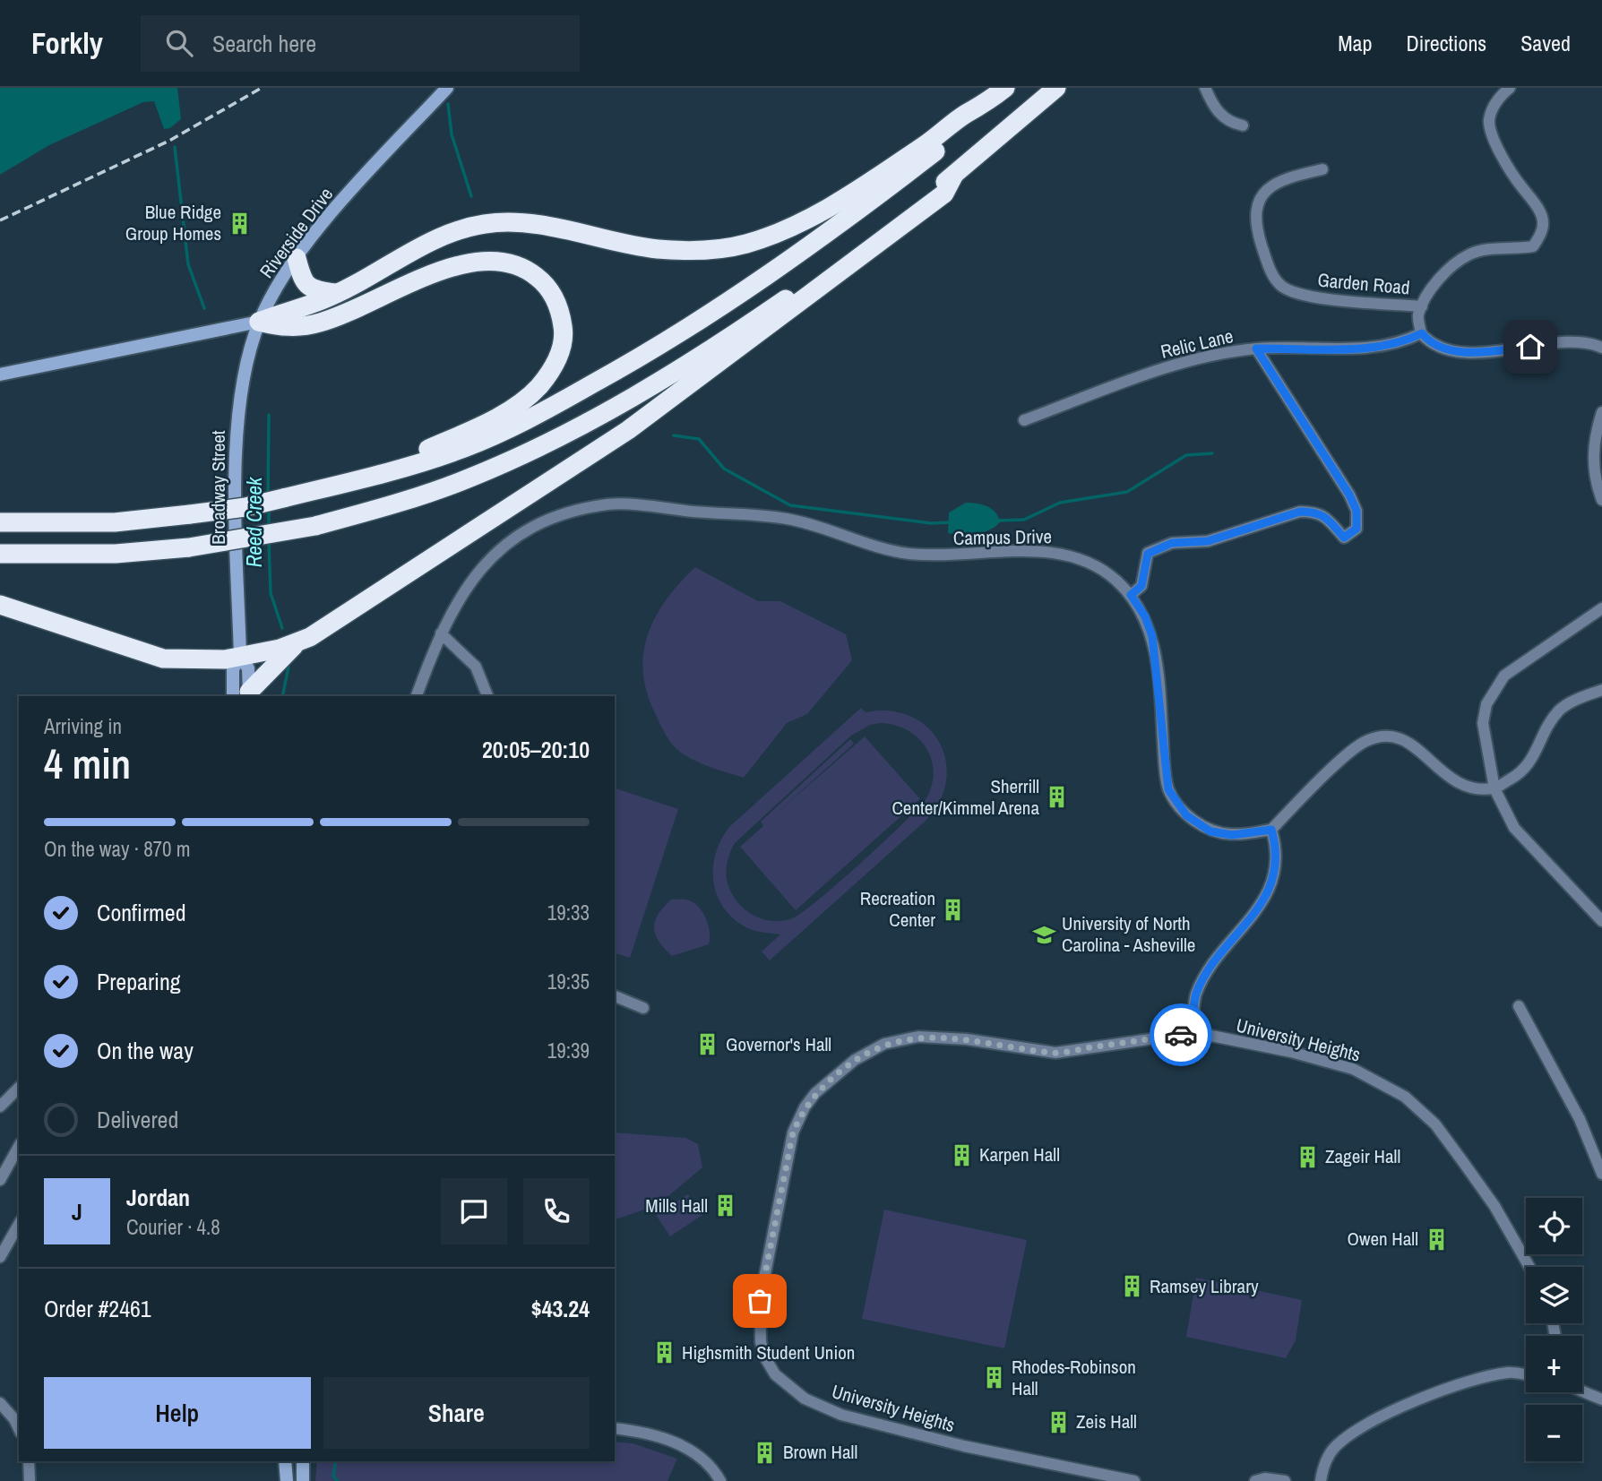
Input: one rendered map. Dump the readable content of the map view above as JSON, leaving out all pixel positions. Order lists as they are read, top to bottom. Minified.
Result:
{"streets":{"main road":["Riverside Drive","Broadway Street"],"street":["Garden Road","Relic Lane","Campus Drive","University Heights"]},"crossings":[["Riverside Drive","Broadway Street"]],"water":["Reed Creek"],"places":{"building":["Blue Ridge Group Homes","Sherrill Center/Kimmel Arena","Recreation Center","Governor's Hall","Karpen Hall","Zageir Hall","Mills Hall","Owen Hall","Ramsey Library","Highsmith Student Union","Rhodes-Robinson Hall","Zeis Hall","Brown Hall"],"school or university":["University of North Carolina - Asheville"]},"page":{"header":"Forkly","search":"Search here","nav":["Map","Directions","Saved"],"heading":["4 min","Arriving in","20:05–20:10"],"panel":["Jordan","Courier · 4.8","Order #2461","$43.24"],"bar":"On the way · 870 m","list":[["Confirmed","19:33"],["Preparing","19:35"],["On the way","19:39"],"Delivered"],"round":"J","map_buttons":["+","−"],"buttons":["Help","Share"]}}
